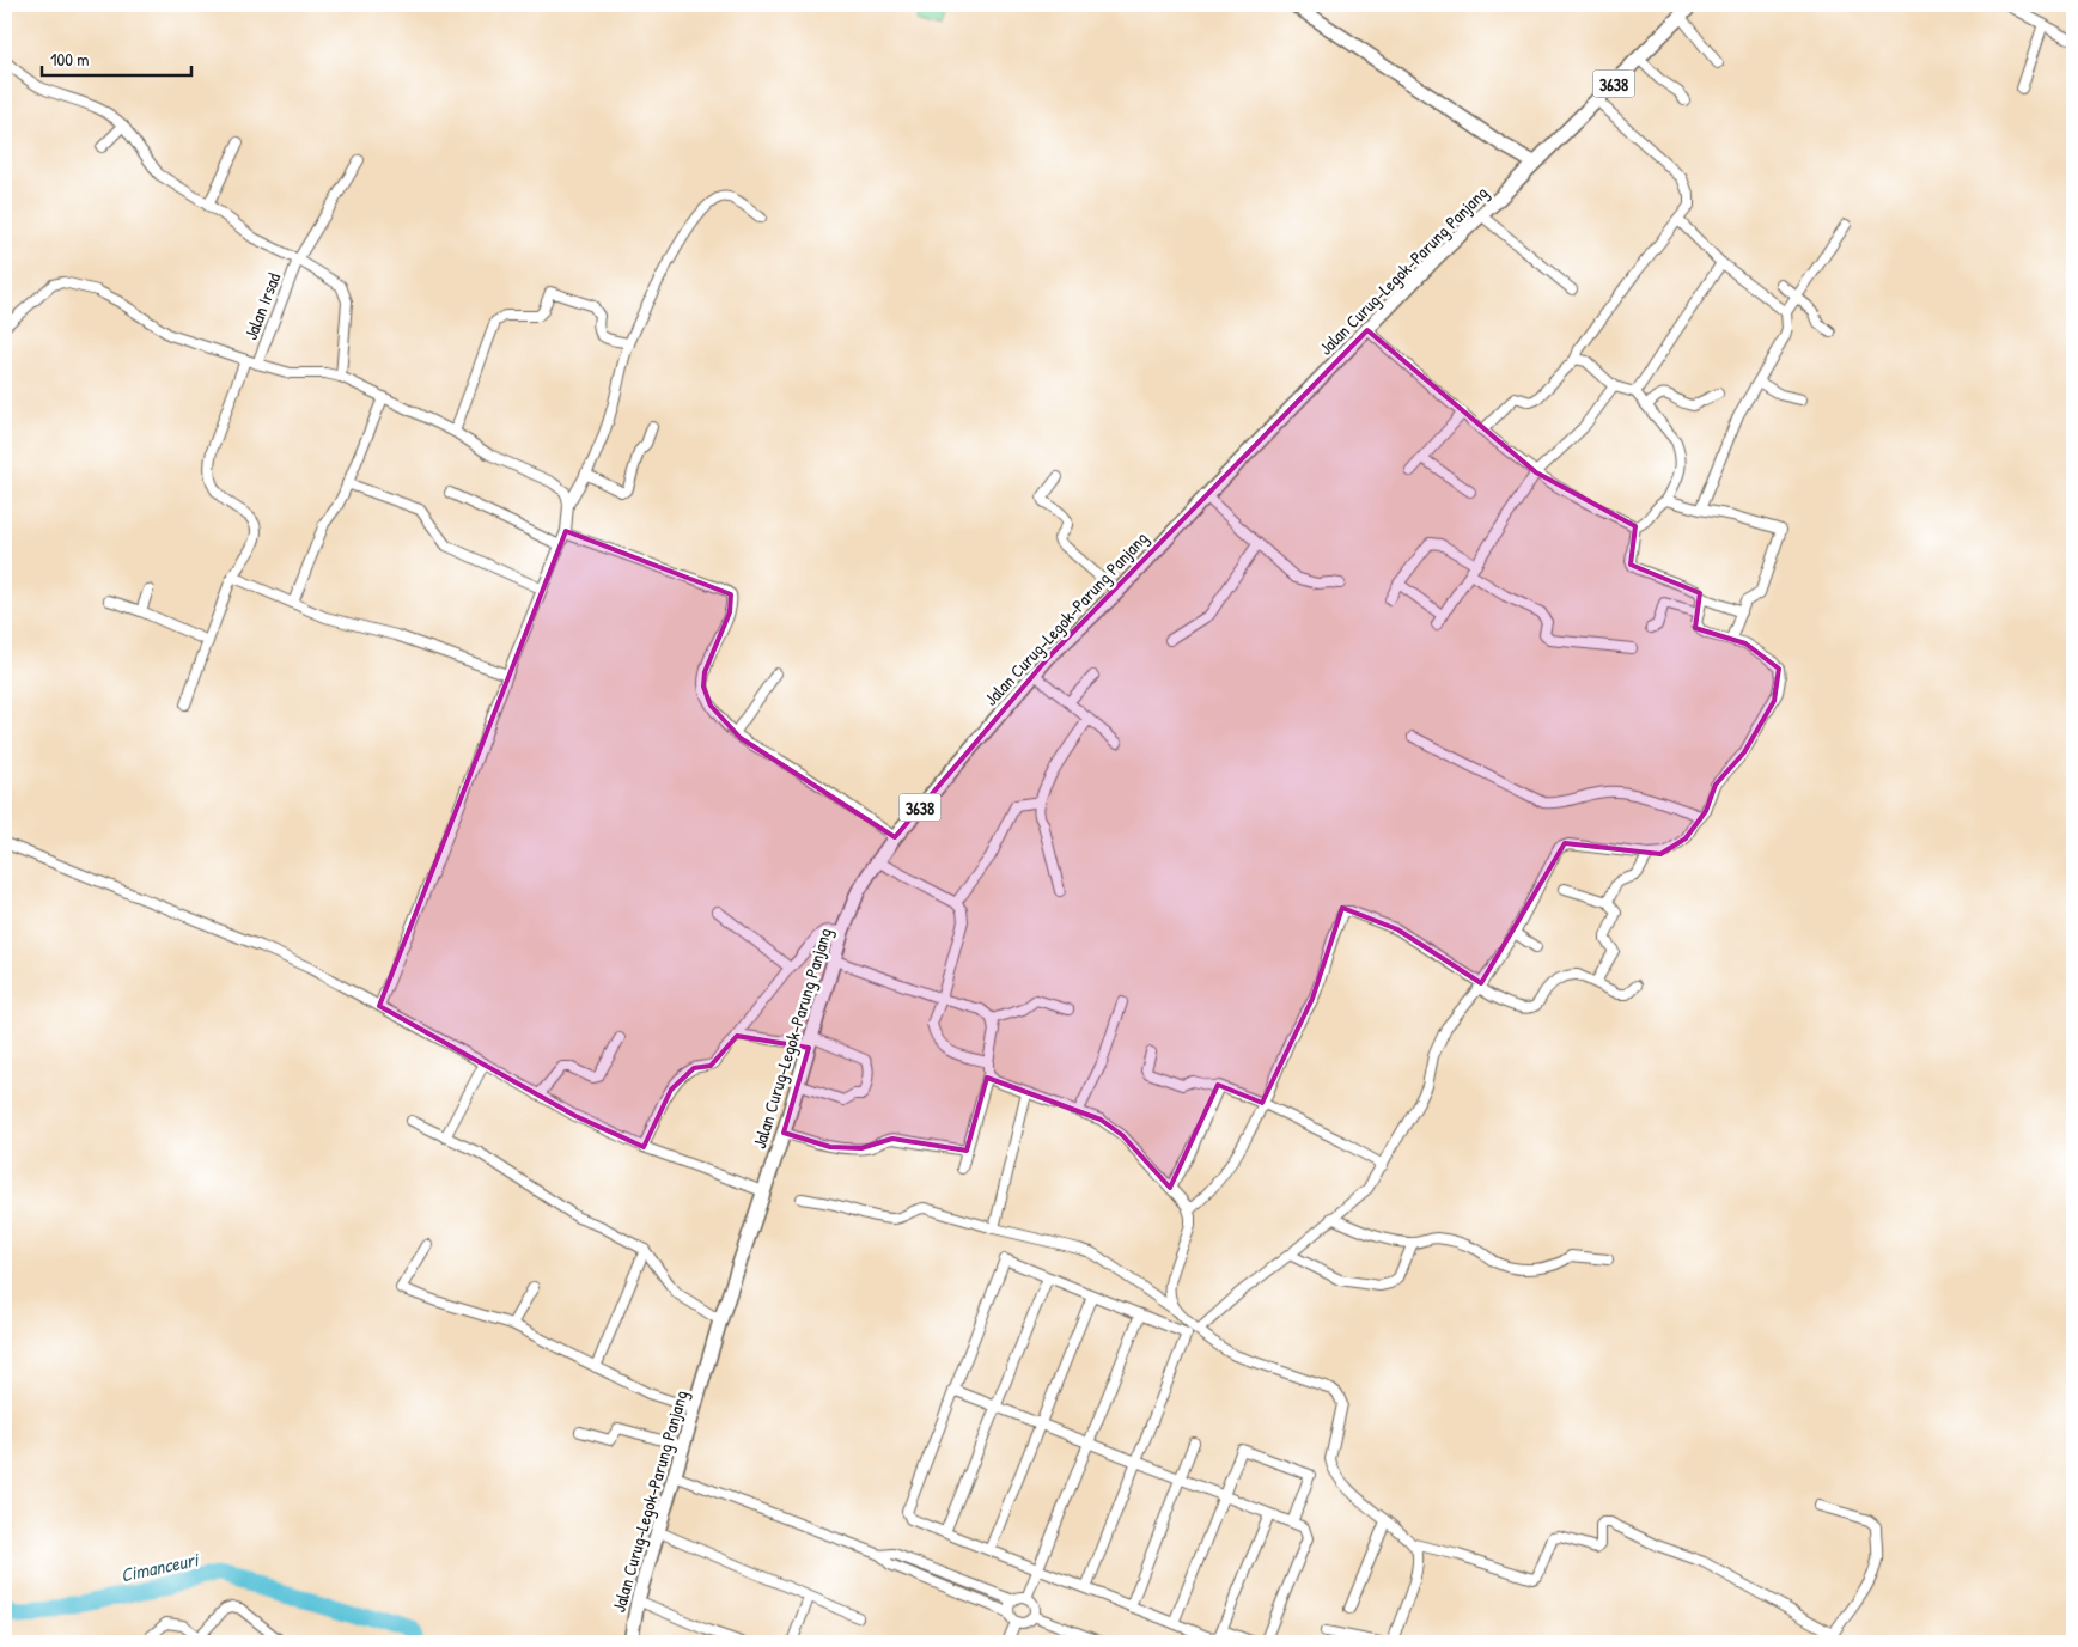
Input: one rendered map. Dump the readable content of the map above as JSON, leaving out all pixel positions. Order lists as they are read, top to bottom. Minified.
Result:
{"streets":{"main road":["3638","Jalan Curug–Legok–Parung Panjang"],"street":["Jalan Irsad"]},"water":["Cimanceuri"],"scale_bar":"100 m"}
